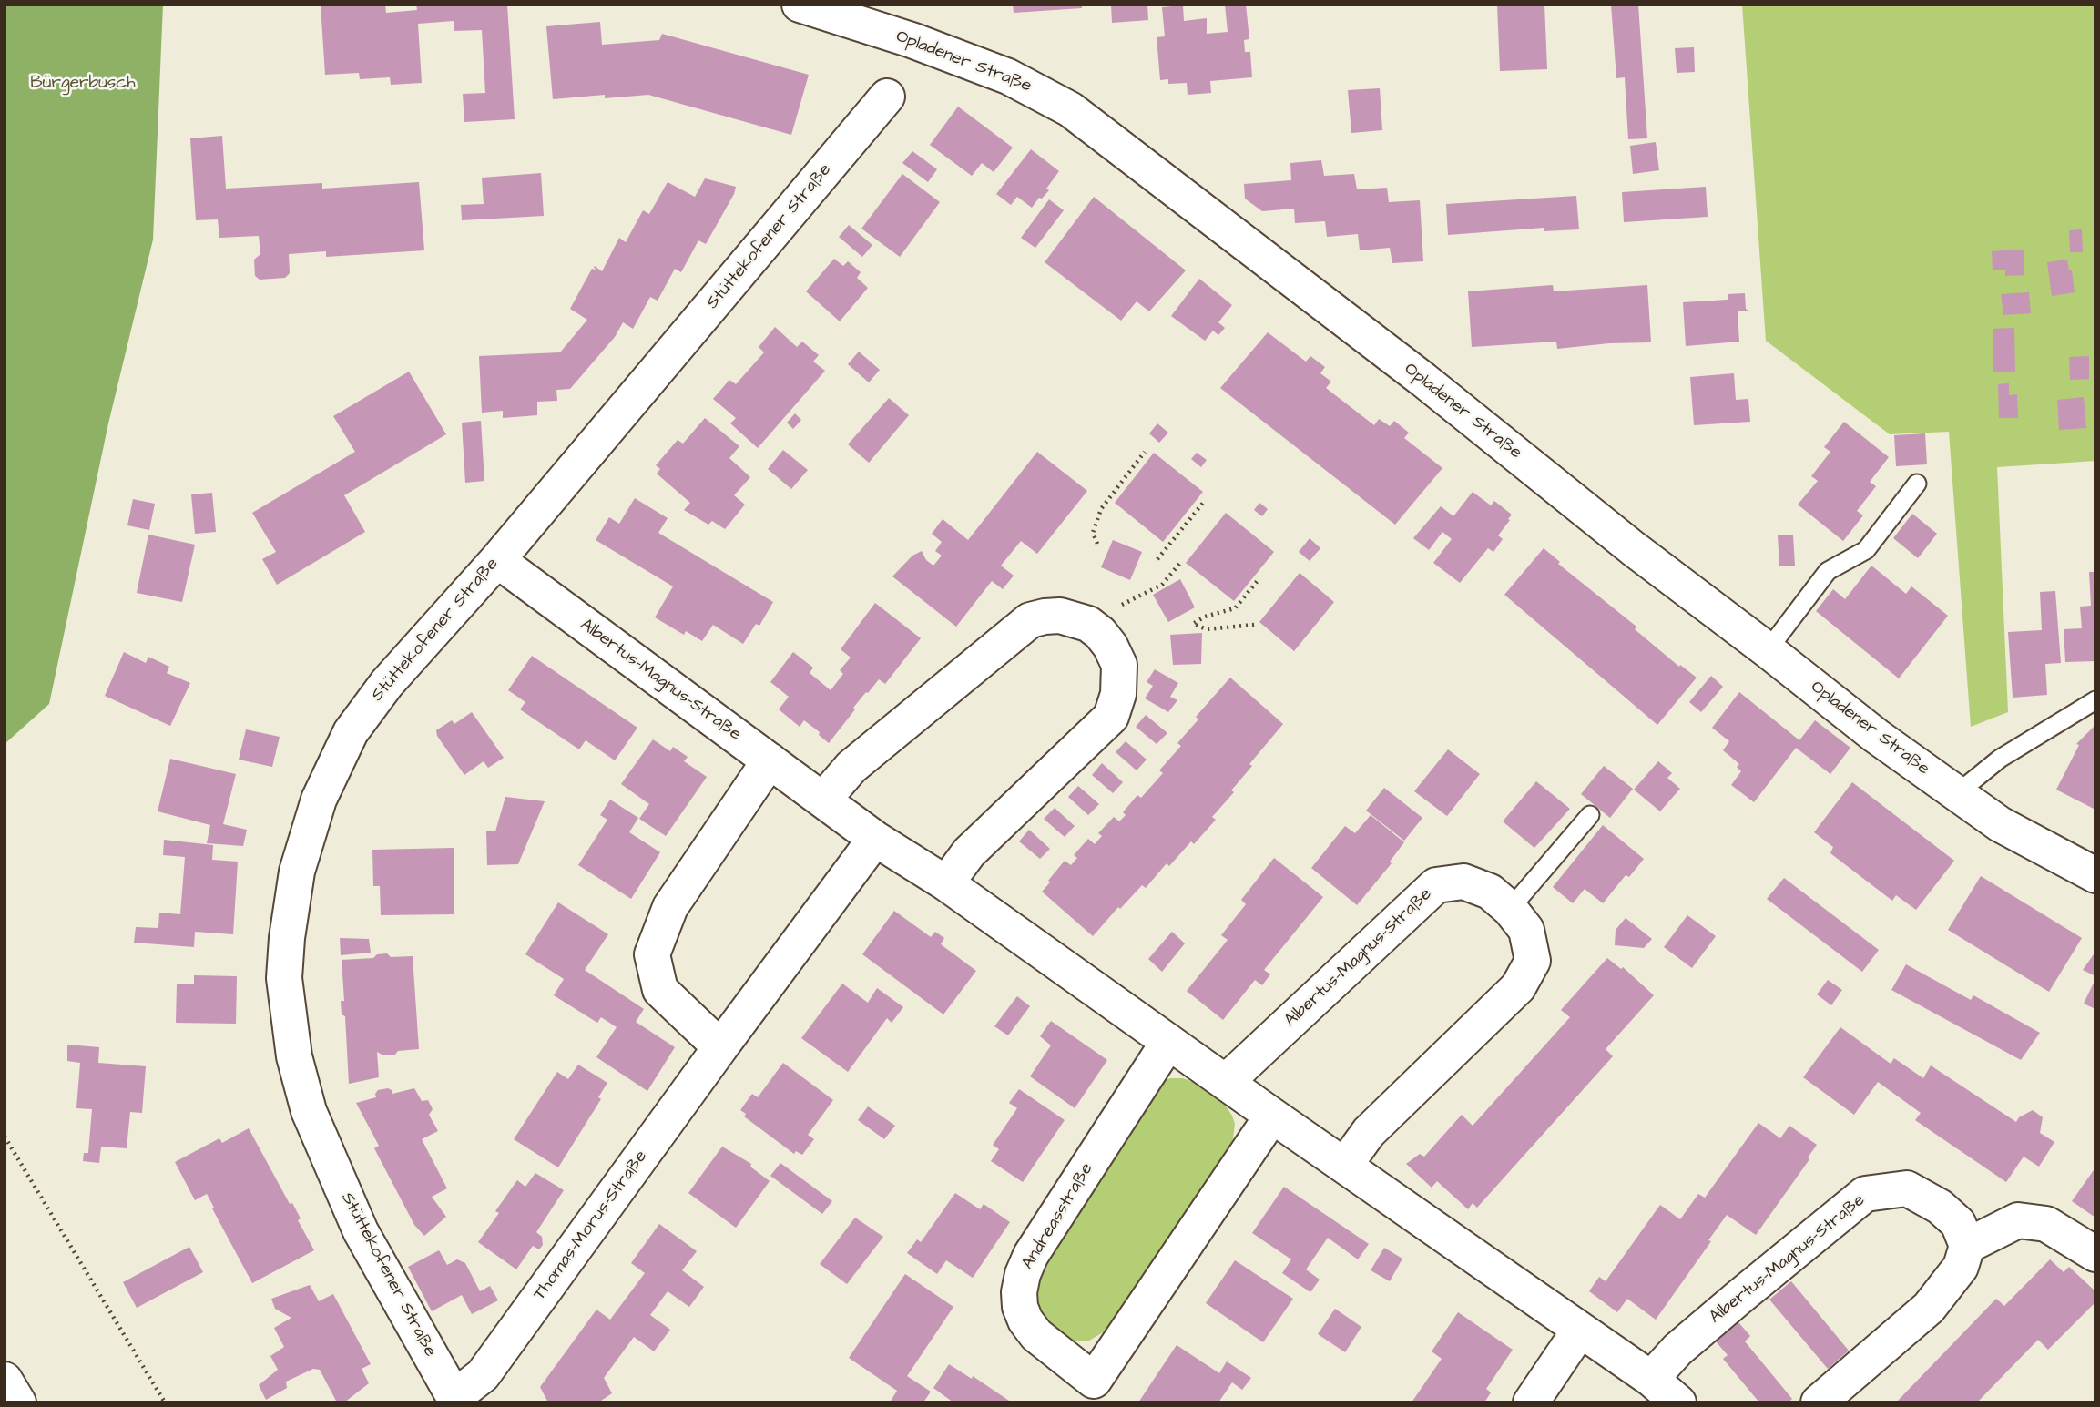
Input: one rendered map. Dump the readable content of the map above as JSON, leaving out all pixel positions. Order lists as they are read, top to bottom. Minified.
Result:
{"streets":{"street":["Opladener Straße","Stüttekofener Straße","Albertus-Magnus-Straße","Andreasstraße","Thomas-Morus-Straße"]},"crossings":[["Stüttekofener Straße","Albertus-Magnus-Straße"],["Stüttekofener Straße","Thomas-Morus-Straße"],["Albertus-Magnus-Straße","Andreasstraße"],["Albertus-Magnus-Straße","Thomas-Morus-Straße"]],"parks":["Bürgerbusch"]}
